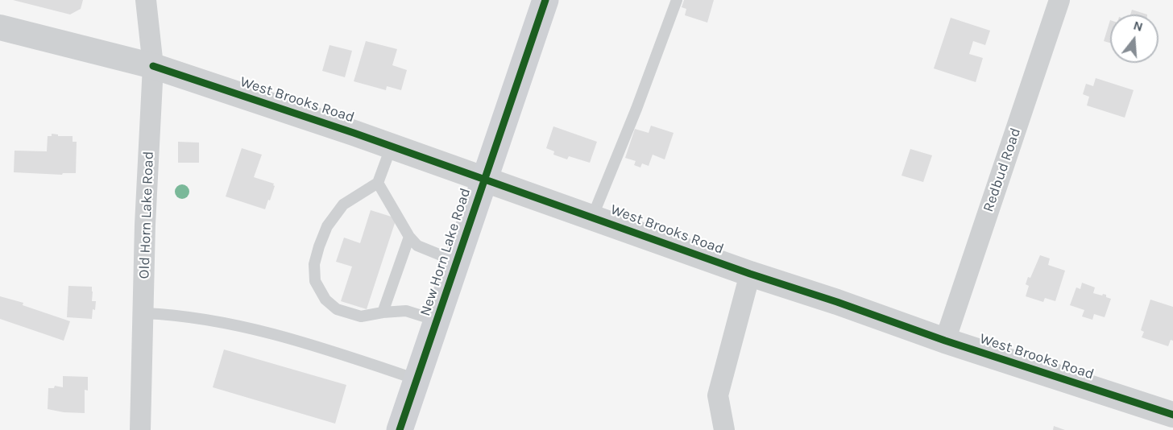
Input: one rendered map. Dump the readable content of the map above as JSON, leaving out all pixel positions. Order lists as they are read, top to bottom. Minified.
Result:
{"streets":{"main road":["New Horn Lake Road"],"street":["West Brooks Road","Redbud Road","Old Horn Lake Road"]},"crossings":[["West Brooks Road","Redbud Road"],["West Brooks Road","Old Horn Lake Road"],["West Brooks Road","New Horn Lake Road"]],"north":"top"}
